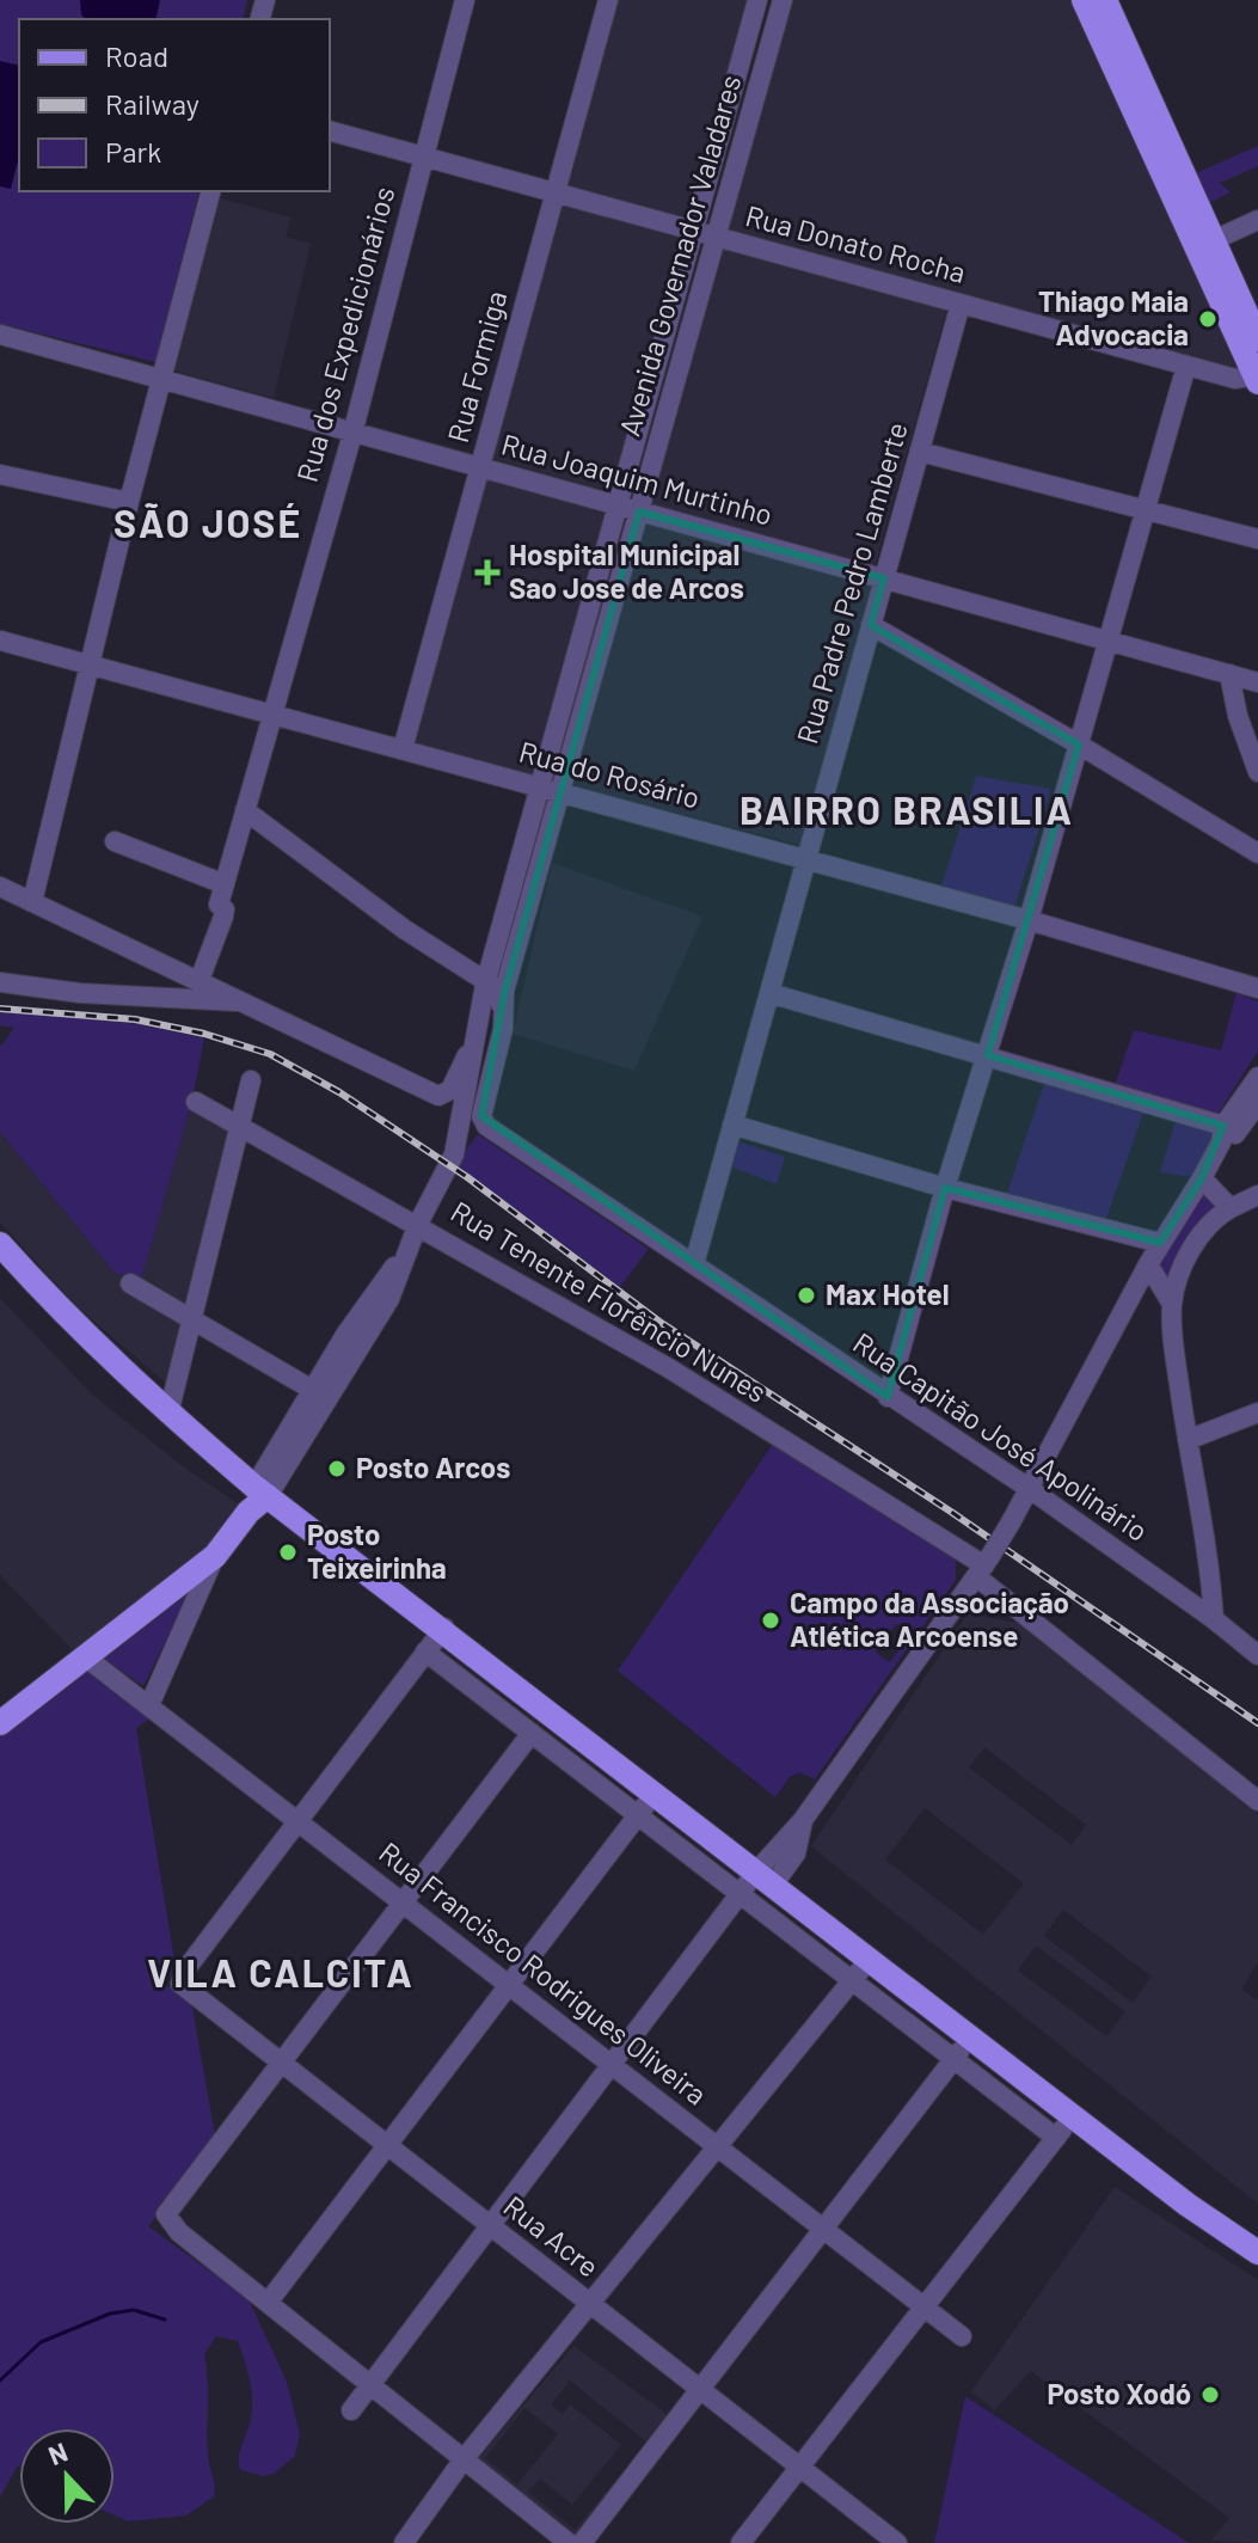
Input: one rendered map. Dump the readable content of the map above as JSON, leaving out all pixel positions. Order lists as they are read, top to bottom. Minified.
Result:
{"streets":{"street":["Rua Donato Rocha","Avenida Governador Valadares","Rua dos Expedicionários","Rua Formiga","Rua Joaquim Murtinho","Rua Padre Pedro Lamberte","Rua do Rosário","Rua Tenente Florêncio Nunes","Rua Capitão José Apolinário","Rua Francisco Rodrigues Oliveira","Rua Acre"]},"crossings":[["Rua Donato Rocha","Avenida Governador Valadares"],["Rua Donato Rocha","Rua dos Expedicionários"],["Rua Donato Rocha","Rua Formiga"],["Rua Donato Rocha","Rua Padre Pedro Lamberte"],["Avenida Governador Valadares","Rua Joaquim Murtinho"],["Avenida Governador Valadares","Rua do Rosário"],["Avenida Governador Valadares","Rua Tenente Florêncio Nunes"],["Avenida Governador Valadares","Rua Capitão José Apolinário"],["Rua dos Expedicionários","Rua Joaquim Murtinho"],["Rua dos Expedicionários","Rua do Rosário"],["Rua Formiga","Rua Joaquim Murtinho"],["Rua Formiga","Rua do Rosário"],["Rua Joaquim Murtinho","Rua Padre Pedro Lamberte"],["Rua Padre Pedro Lamberte","Rua do Rosário"],["Rua Padre Pedro Lamberte","Rua Capitão José Apolinário"],["Rua Francisco Rodrigues Oliveira","Rua Acre"]],"districts":["SÃO JOSÉ","BAIRRO BRASILIA","VILA CALCITA"],"places":{"other":["Thiago Maia Advocacia","Max Hotel","Posto Arcos","Posto Teixeirinha","Campo da Associação Atlética Arcoense","Posto Xodó"],"health":["Hospital Municipal Sao Jose de Arcos"]},"legend":["Road","Railway","Park"],"north":"top"}
